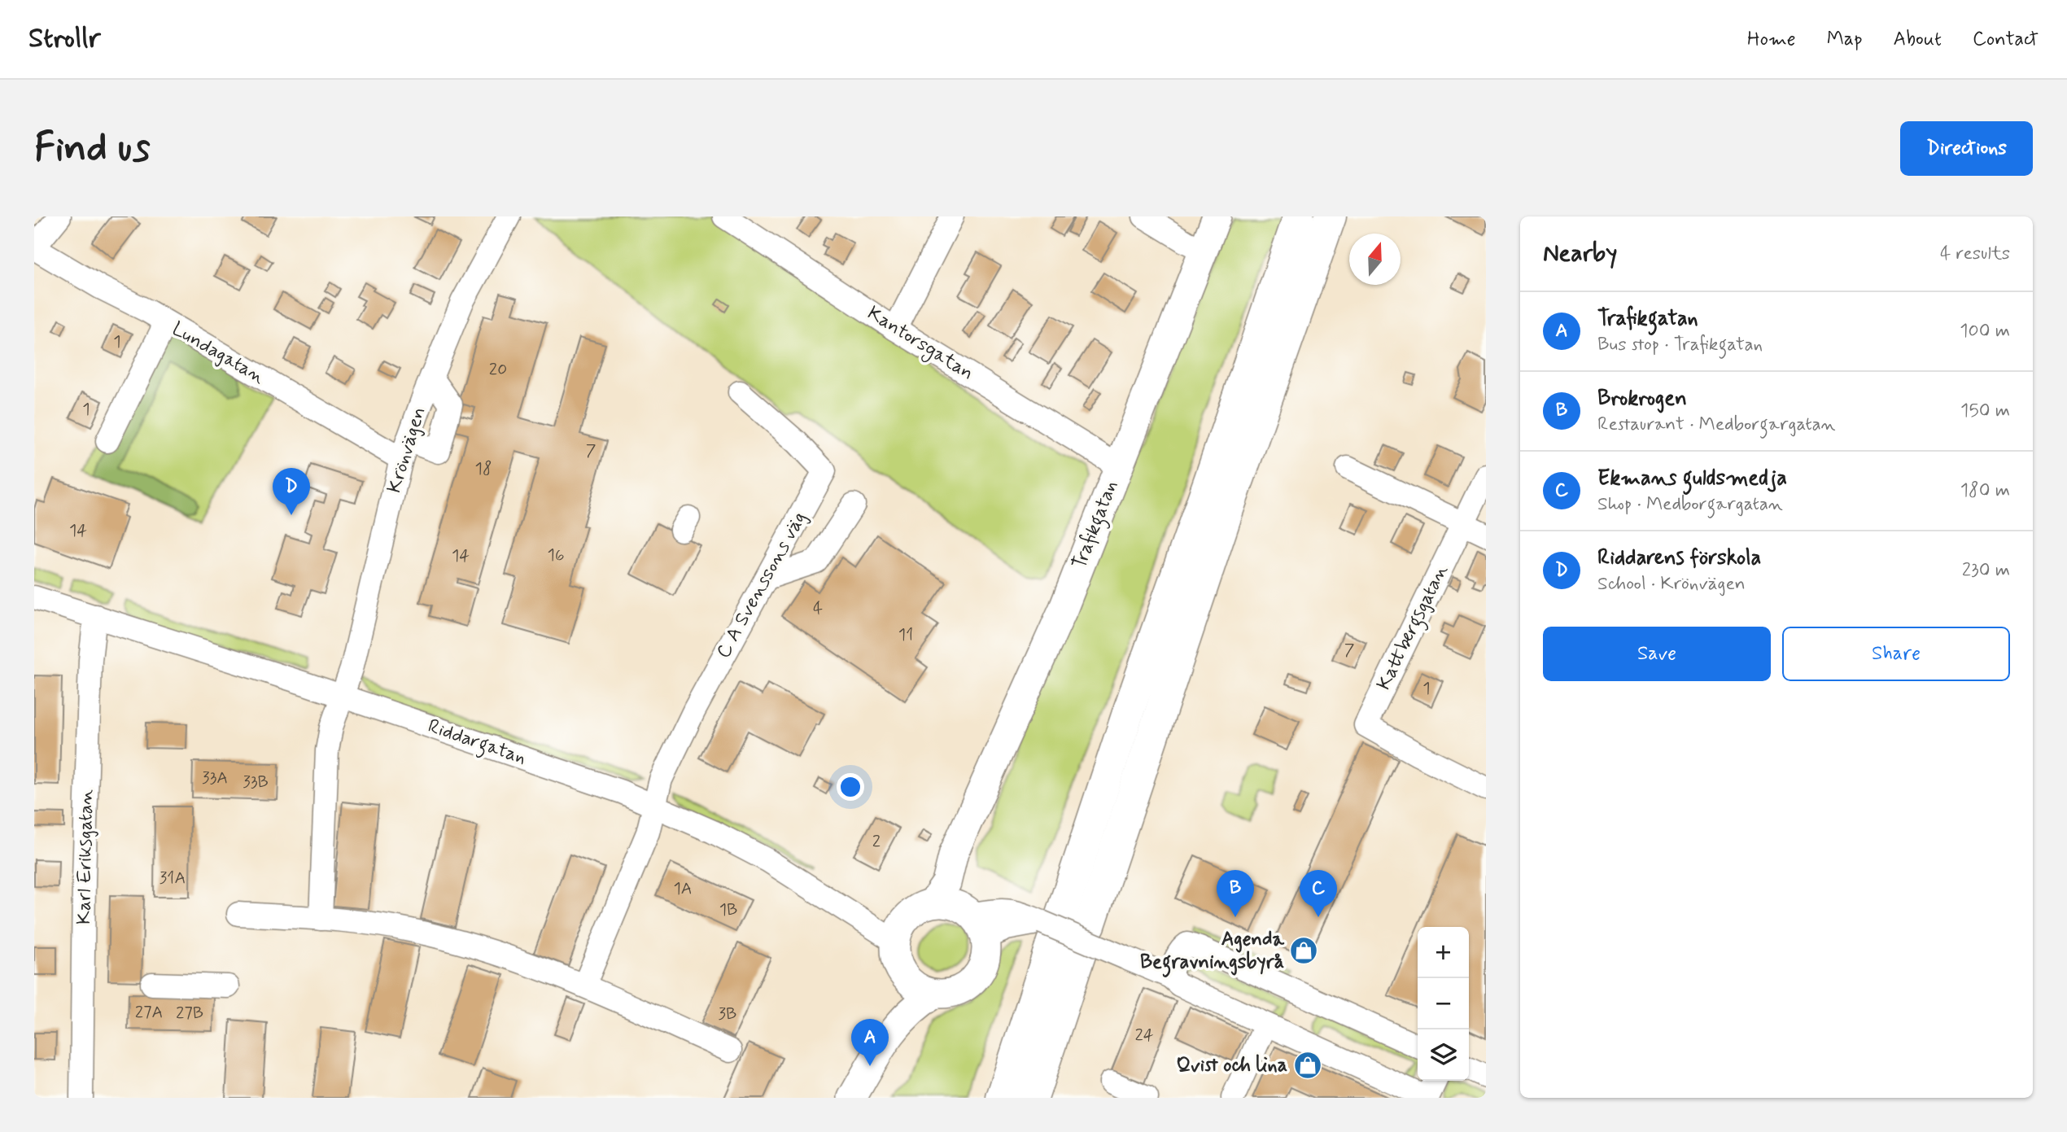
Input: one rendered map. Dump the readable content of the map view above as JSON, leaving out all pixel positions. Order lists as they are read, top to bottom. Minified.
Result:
{"streets":{"main road":["Trafikgatan"],"street":["Kantorsgatan","Lundagatan","Krönvägen","C A Svenssons väg","Kattbergsgatan","Riddargatan","Karl Eriksgatan"]},"crossings":[["Kantorsgatan","Trafikgatan"],["Lundagatan","Krönvägen"],["Krönvägen","Riddargatan"],["Trafikgatan","Riddargatan"],["C A Svenssons väg","Riddargatan"],["Riddargatan","Karl Eriksgatan"]],"places":{"shop":["Agenda Begravningsbyrå","Qvist och lina"]},"house_numbers":["1","20","1","7","18","14","16","14","4","11","7","1","33A","33B","2","31A","1A","1B","27A","27B","3B","24"],"north":"top","page":{"header":"Strollr","nav":["Home","Map","About","Contact"],"buttons":["Directions",["Save","Share"]],"title":"Find us","heading":["Nearby","4 results"],"list":[{"mark":"A","name":"Trafikgatan","note":"Bus stop · Trafikgatan","value":"100 m"},{"mark":"B","name":"Brokrogen","note":"Restaurant · Medborgargatan","value":"150 m"},{"mark":"C","name":"Ekmans guldsmedja","note":"Shop · Medborgargatan","value":"180 m"},{"mark":"D","name":"Riddarens förskola","note":"School · Krönvägen","value":"230 m"}],"pins":["D","B","C","A"],"map_buttons":["+","−"]}}
